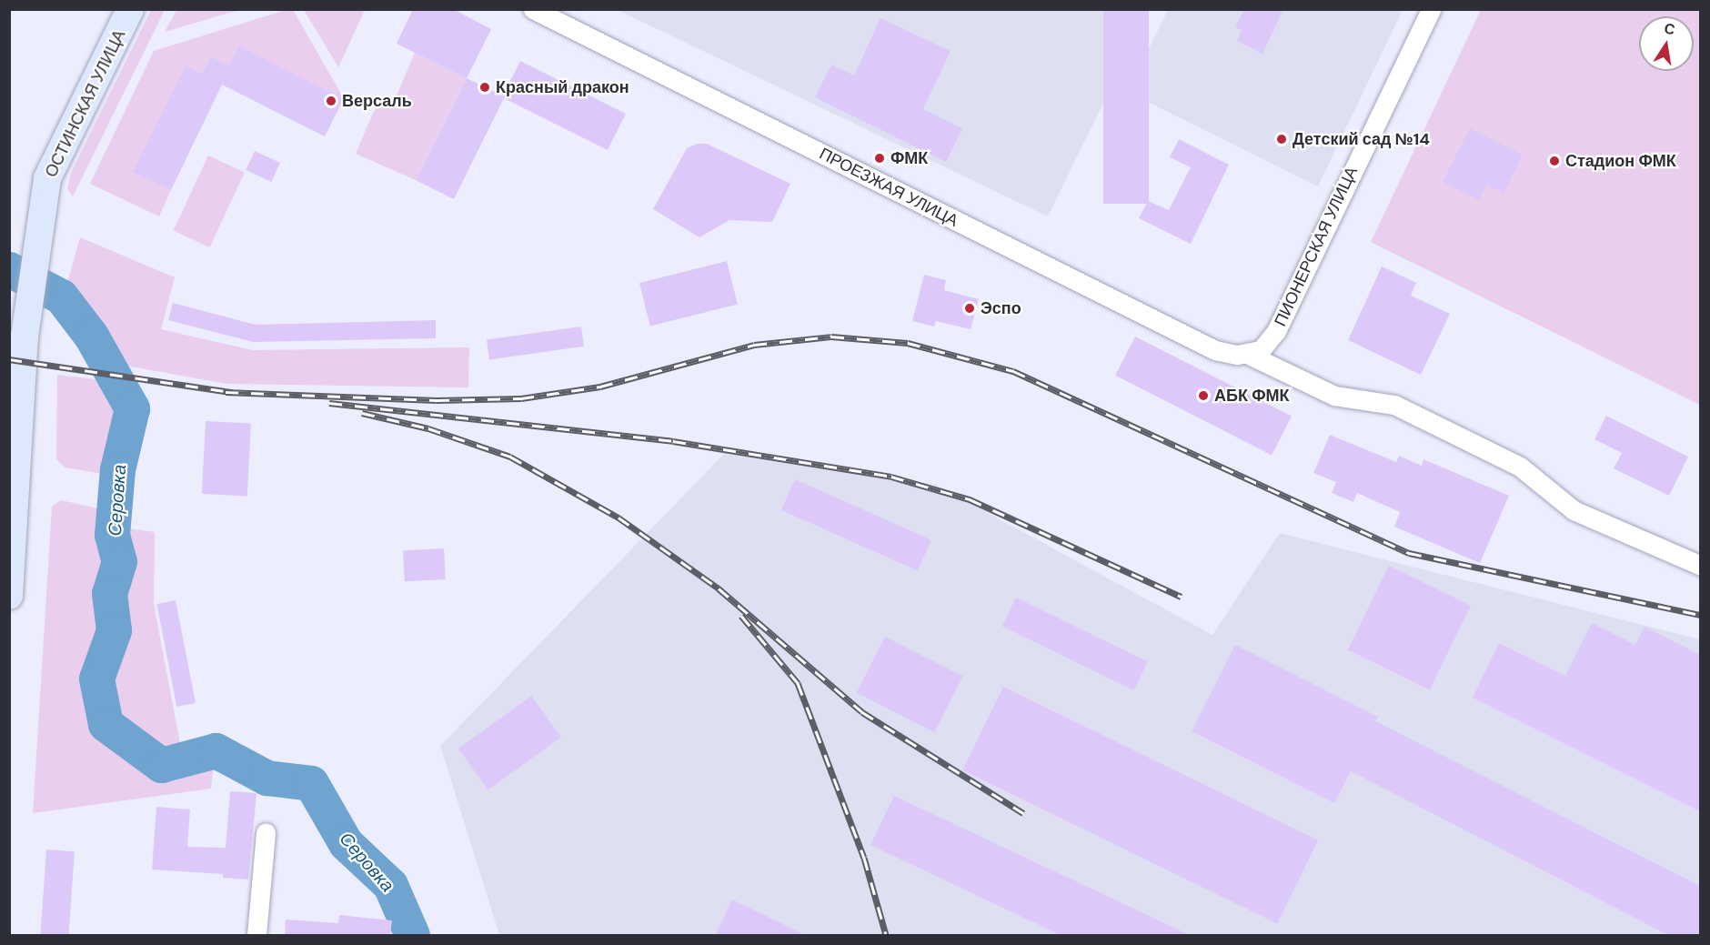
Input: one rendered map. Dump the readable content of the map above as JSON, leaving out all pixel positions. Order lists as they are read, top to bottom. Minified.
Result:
{"streets":{"street":["ОСТИНСКАЯ УЛИЦА","ПРОЕЗЖАЯ УЛИЦА","ПИОНЕРСКАЯ УЛИЦА"]},"crossings":[["ПРОЕЗЖАЯ УЛИЦА","ПИОНЕРСКАЯ УЛИЦА"]],"water":["Серовка"],"places":["Красный дракон","Версаль","Детский сад №14","ФМК","Стадион ФМК","Эспо","АБК ФМК"],"north":"top"}
